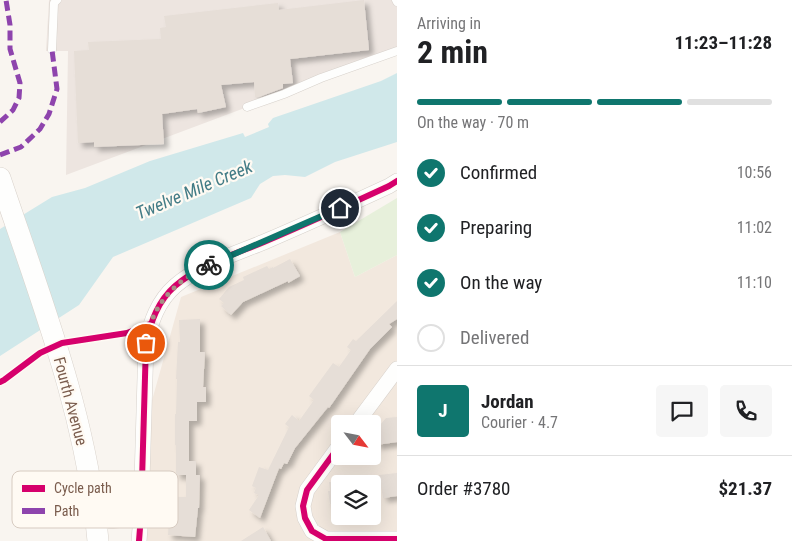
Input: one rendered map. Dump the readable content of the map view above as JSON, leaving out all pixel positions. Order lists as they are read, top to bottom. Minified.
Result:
{"streets":{"main road":["Fourth Avenue"]},"water":["Twelve Mile Creek"],"legend":["Cycle path","Path"],"north":"bottom right","page":{"heading":["2 min","Arriving in","11:23–11:28"],"panel":["Jordan","Courier · 4.7","Order #3780","$21.37"],"bar":"On the way · 70 m","list":[["Confirmed","10:56"],["Preparing","11:02"],["On the way","11:10"],"Delivered"],"round":"J"}}
